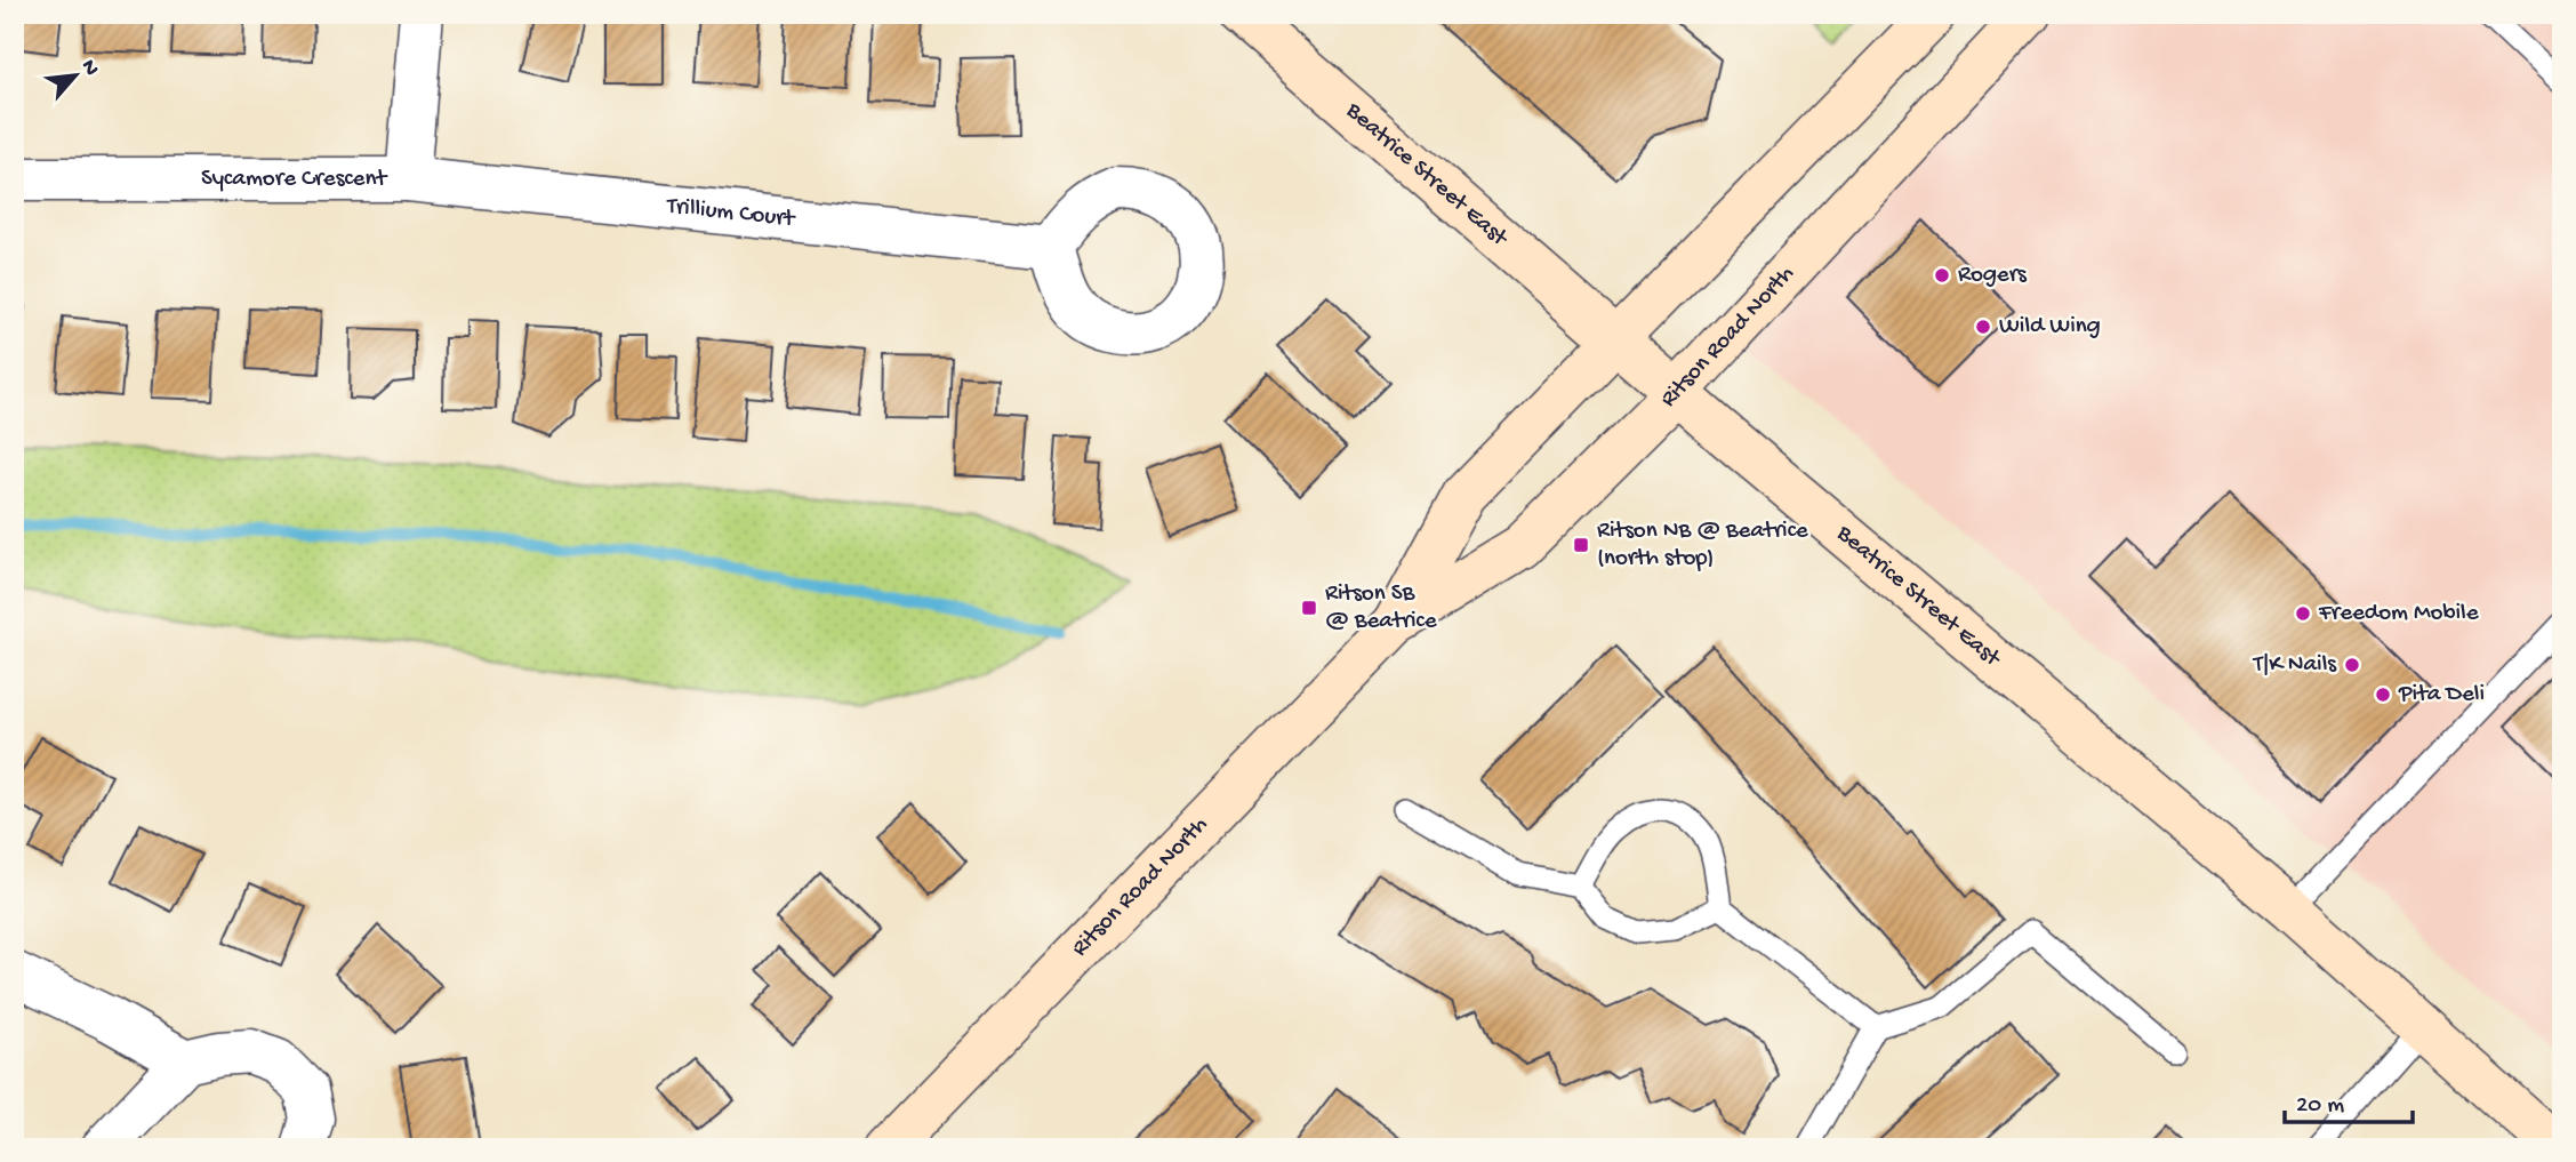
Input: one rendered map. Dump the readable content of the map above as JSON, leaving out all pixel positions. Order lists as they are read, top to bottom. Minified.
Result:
{"streets":{"main road":["Beatrice Street East","Ritson Road North"],"street":["Sycamore Crescent","Trillium Court"]},"crossings":[["Beatrice Street East","Ritson Road North"],["Sycamore Crescent","Trillium Court"]],"places":{"other":["Rogers","Wild Wing","Freedom Mobile","T|K Nails","Pita Deli"],"transit":["Ritson NB @ Beatrice (north stop)","Ritson SB @ Beatrice"]},"scale_bar":"20 m","north":"top right"}
